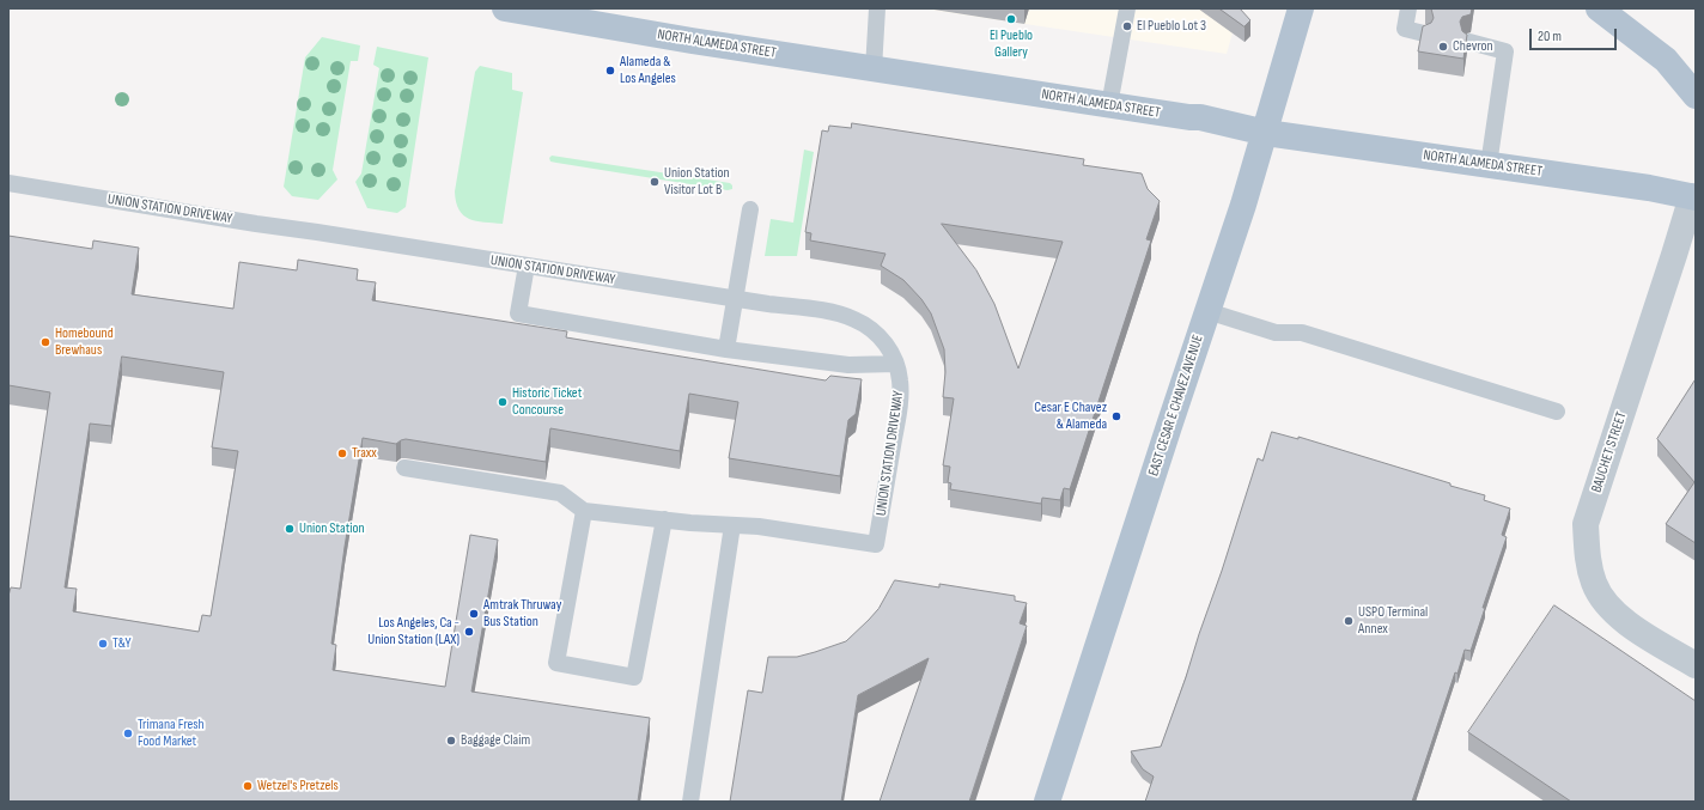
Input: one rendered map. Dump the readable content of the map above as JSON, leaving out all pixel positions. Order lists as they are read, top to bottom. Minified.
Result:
{"streets":{"main road":["NORTH ALAMEDA STREET","EAST CESAR E CHAVEZ AVENUE"],"street":["BAUCHET STREET"],"lane":["UNION STATION DRIVEWAY"]},"crossings":[["NORTH ALAMEDA STREET","EAST CESAR E CHAVEZ AVENUE"],["NORTH ALAMEDA STREET","BAUCHET STREET"]],"places":["El Pueblo Gallery","El Pueblo Lot 3","Chevron","Alameda & Los Angeles","Union Station Visitor Lot B","Homebound Brewhaus","Historic Ticket Concourse","Cesar E Chavez & Alameda","Traxx","Union Station","Amtrak Thruway Bus Station","USPO Terminal Annex","Los Angeles, Ca - Union Station (LAX)","T&Y","Trimana Fresh Food Market","Baggage Claim","Wetzel's Pretzels"],"scale_bar":"20 m"}
